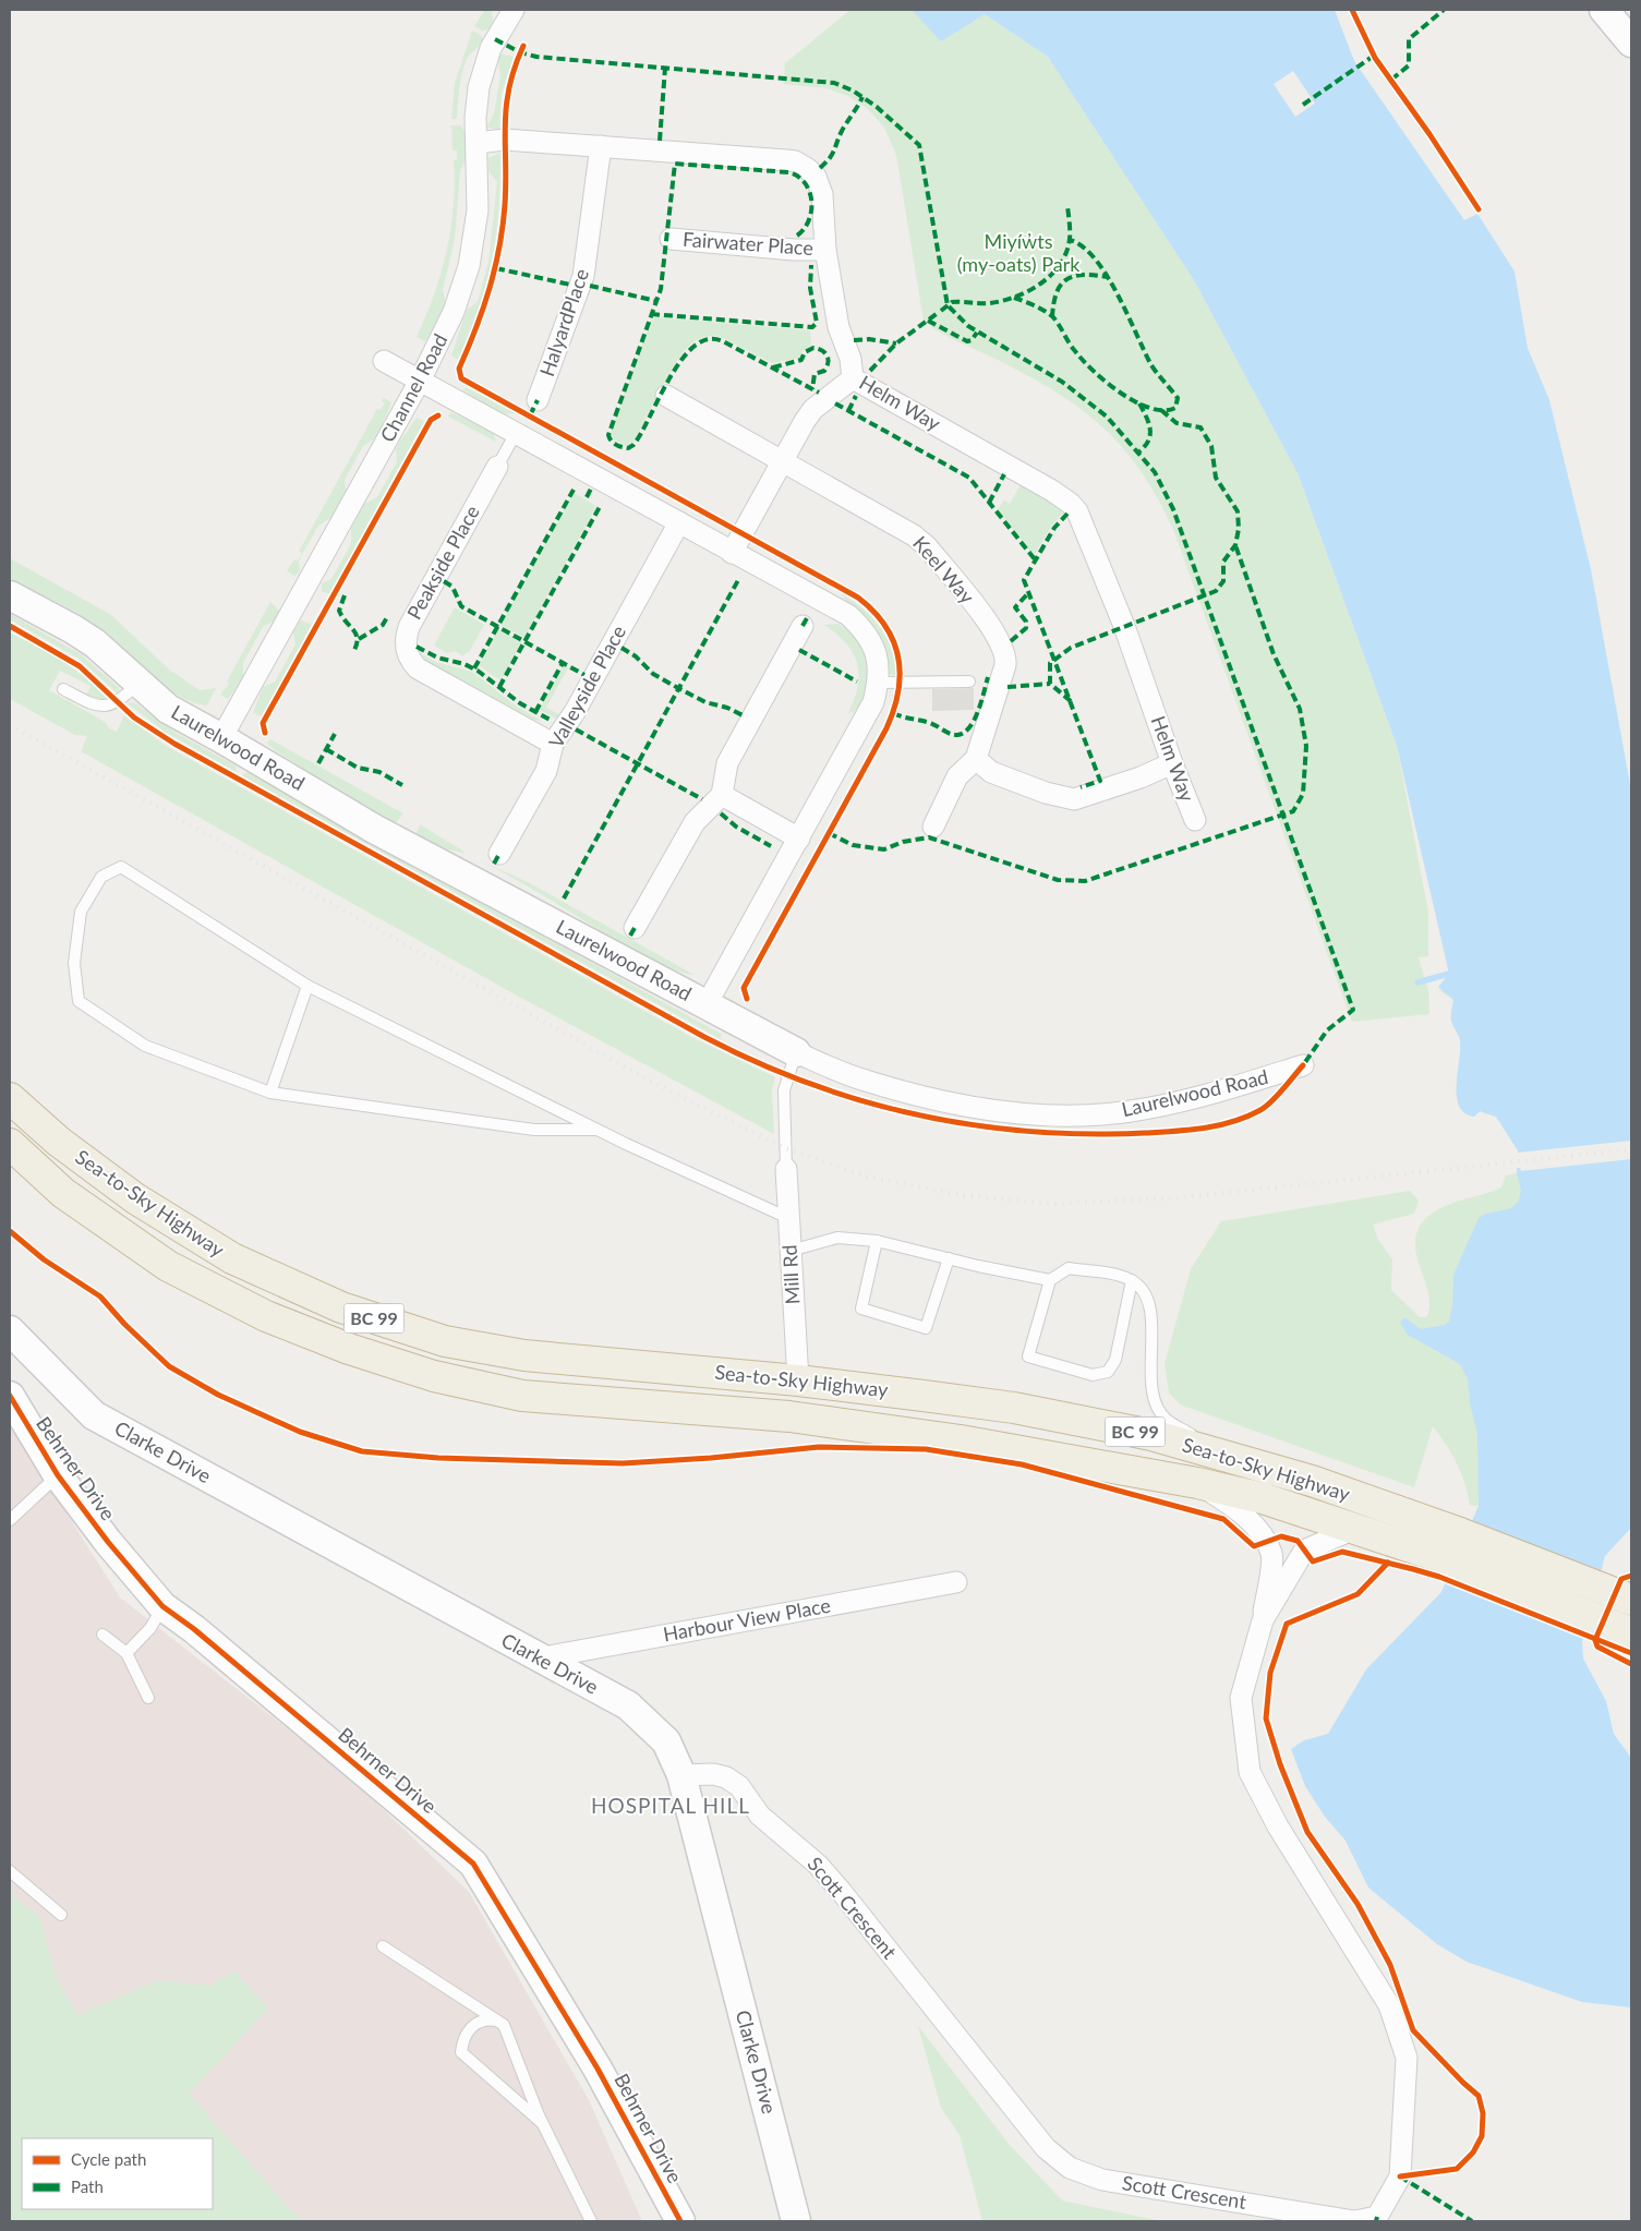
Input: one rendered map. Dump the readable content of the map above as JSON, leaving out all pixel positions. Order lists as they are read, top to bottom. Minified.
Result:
{"streets":{"highway":["Sea-to-Sky Highway","BC 99"],"street":["Fairwater Place","HalyardPlace","Channel Road","Helm Way","Peakside Place","Keel Way","Valleyside Place","Laurelwood Road","Mill Rd","Clarke Drive","Behrner Drive","Harbour View Place","Scott Crescent"]},"crossings":[["Fairwater Place","Helm Way"],["HalyardPlace","Helm Way"],["Channel Road","Helm Way"],["Channel Road","Laurelwood Road"],["Peakside Place","Valleyside Place"],["Sea-to-Sky Highway","Mill Rd"],["Sea-to-Sky Highway","Scott Crescent"],["Clarke Drive","Harbour View Place"],["Clarke Drive","Scott Crescent"]],"districts":["HOSPITAL HILL"],"parks":["Miyíw̓ts (my-oats) Park"],"legend":["Cycle path","Path"]}
